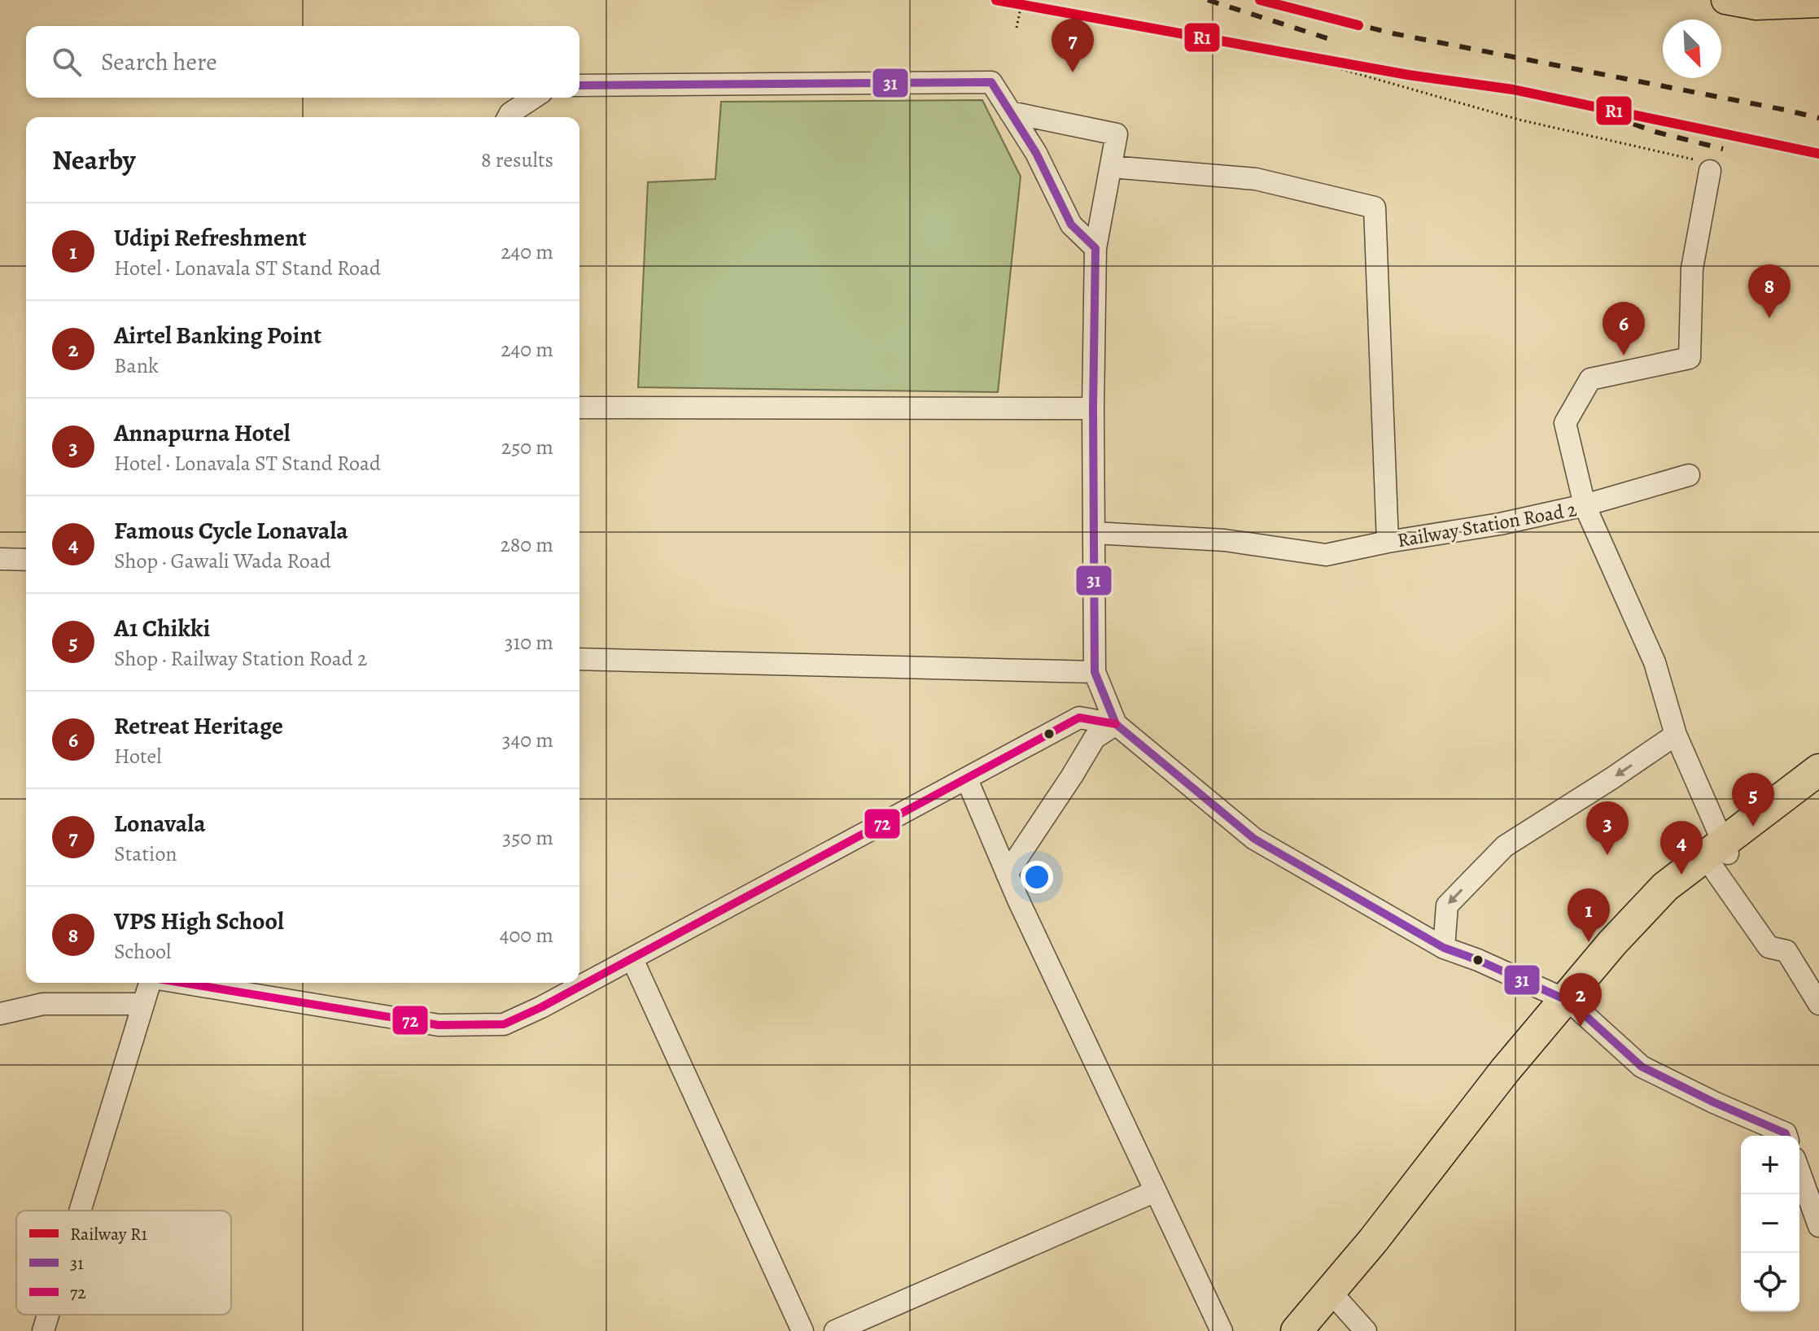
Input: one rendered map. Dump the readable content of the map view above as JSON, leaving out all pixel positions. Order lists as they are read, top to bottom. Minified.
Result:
{"streets":{"street":["Railway Station Road 2"]},"lines":["rail line R1","transit line 31","transit line 72"],"legend":["Railway R1","31","72"],"north":"bottom right","page":{"pins":["7","8","6","5","3","4","1","2"],"search":"Search here","heading":["Nearby","8 results"],"list":[{"mark":"1","name":"Udipi Refreshment","note":"Hotel · Lonavala ST Stand Road","value":"240 m"},{"mark":"2","name":"Airtel Banking Point","note":"Bank","value":"240 m"},{"mark":"3","name":"Annapurna Hotel","note":"Hotel · Lonavala ST Stand Road","value":"250 m"},{"mark":"4","name":"Famous Cycle Lonavala","note":"Shop · Gawali Wada Road","value":"280 m"},{"mark":"5","name":"A1 Chikki","note":"Shop · Railway Station Road 2","value":"310 m"},{"mark":"6","name":"Retreat Heritage","note":"Hotel","value":"340 m"},{"mark":"7","name":"Lonavala","note":"Station","value":"350 m"},{"mark":"8","name":"VPS High School","note":"School","value":"400 m"}],"map_buttons":["+","−"]}}
